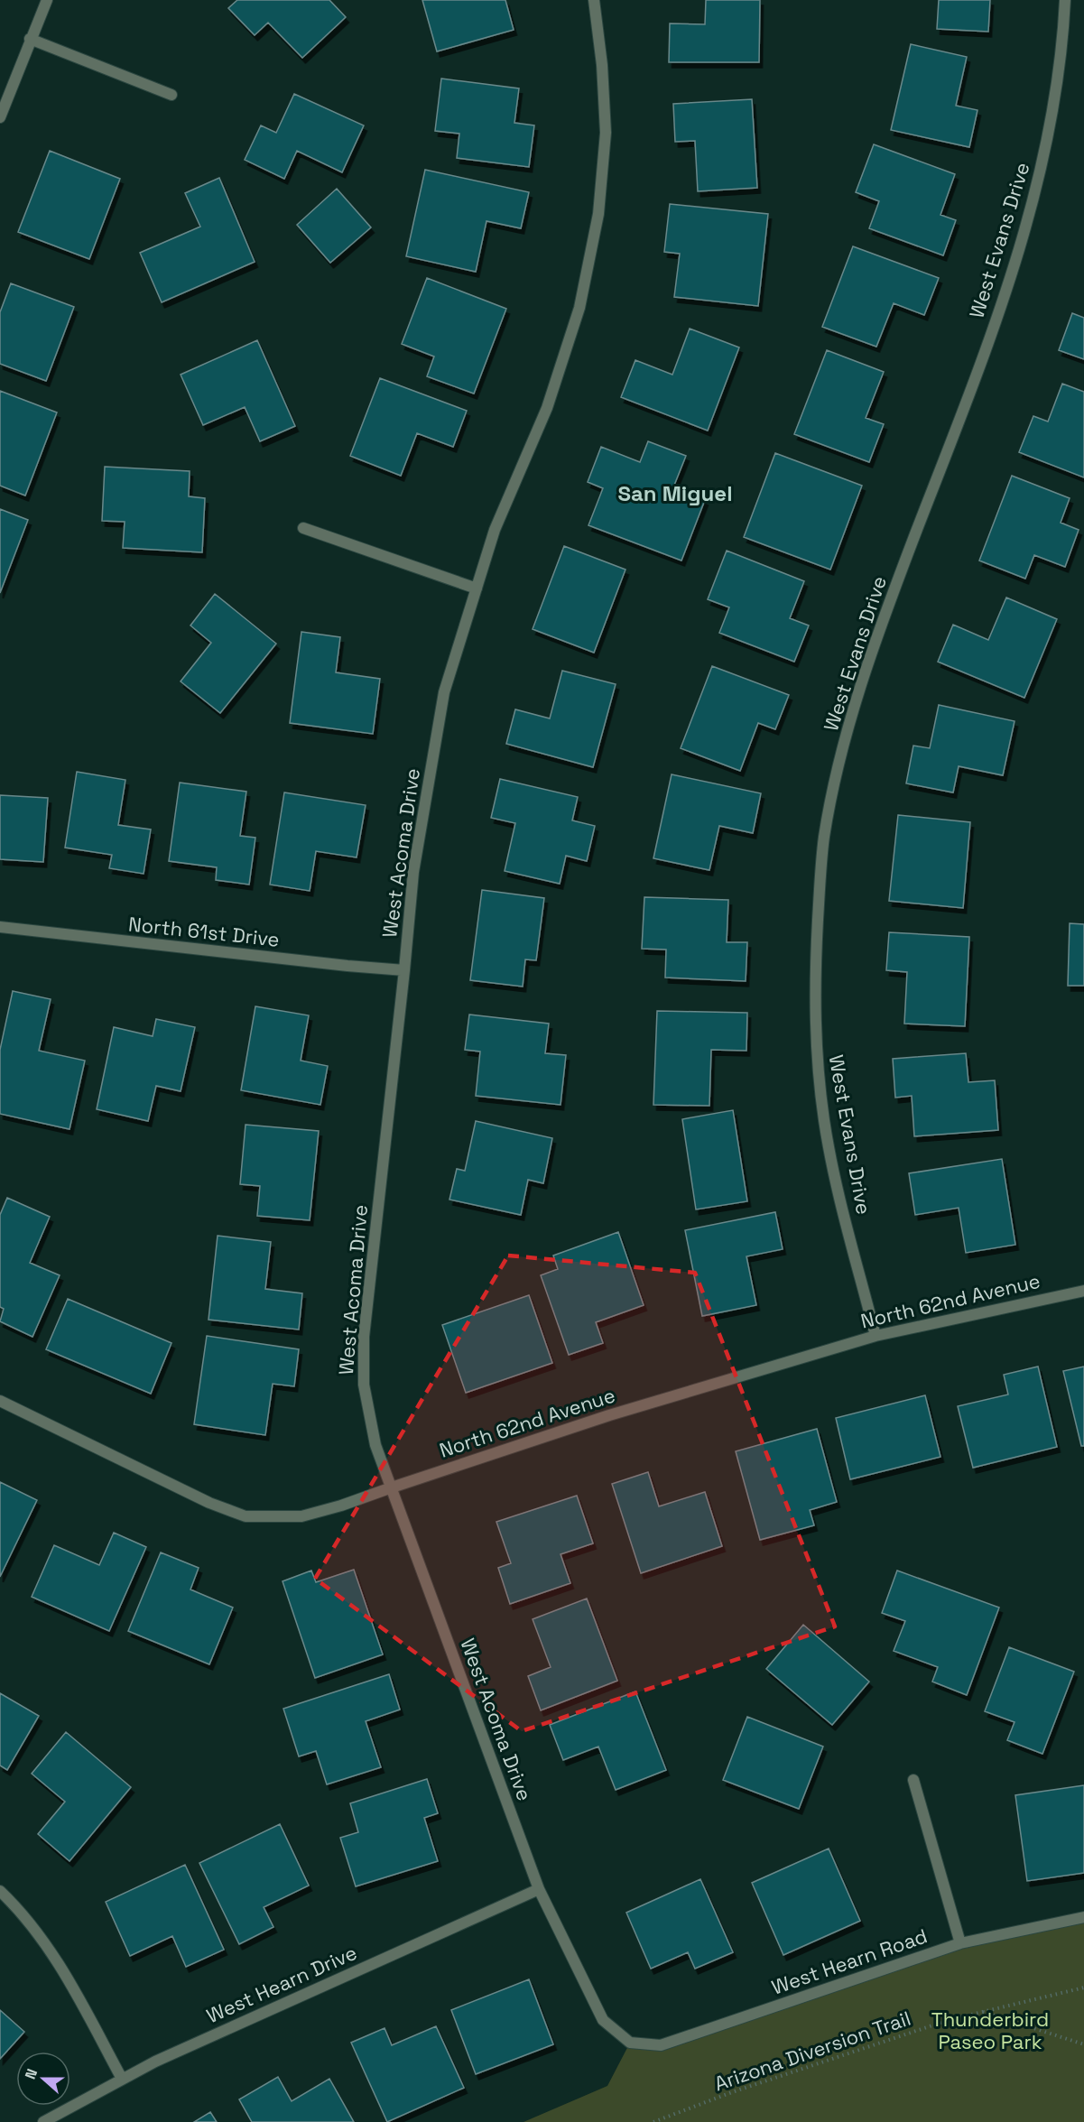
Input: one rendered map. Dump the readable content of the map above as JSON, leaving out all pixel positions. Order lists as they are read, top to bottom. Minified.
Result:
{"streets":{"street":["West Evans Drive","West Acoma Drive","North 61st Drive","North 62nd Avenue","West Hearn Road","West Hearn Drive"],"path":["Arizona Diversion Trail"]},"crossings":[["West Evans Drive","North 62nd Avenue"],["West Acoma Drive","North 61st Drive"],["West Acoma Drive","North 62nd Avenue"],["West Acoma Drive","West Hearn Road"],["West Acoma Drive","West Hearn Drive"]],"districts":["San Miguel"],"parks":["Thunderbird Paseo Park"],"north":"left"}
